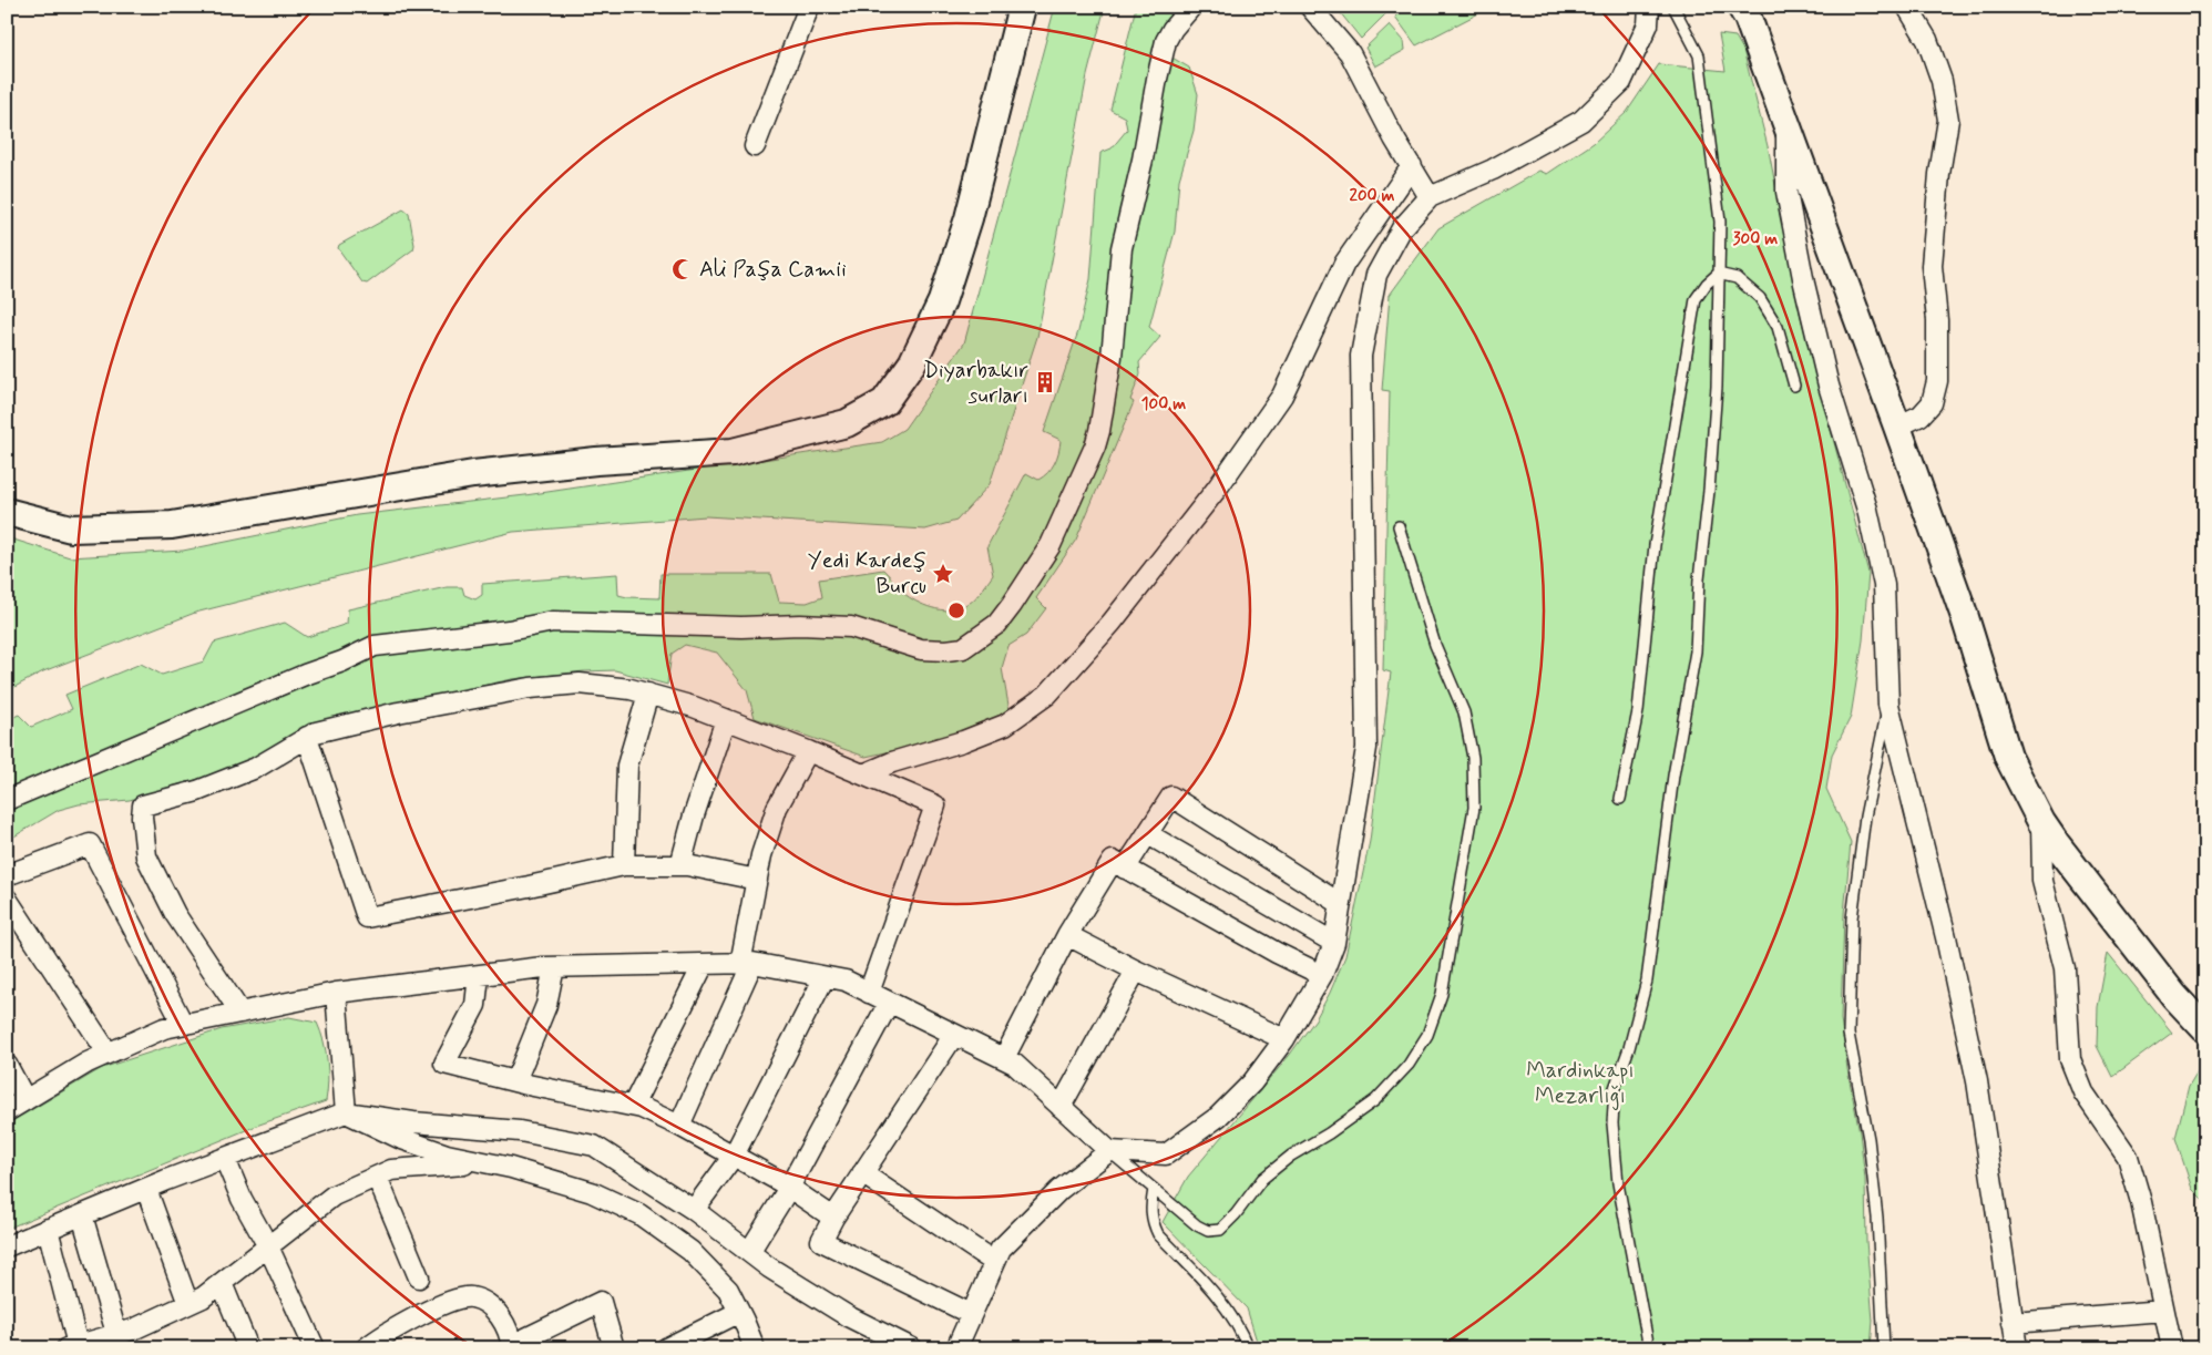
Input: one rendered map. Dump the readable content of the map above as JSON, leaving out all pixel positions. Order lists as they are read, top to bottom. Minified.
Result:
{"parks":["Mardinkapı Mezarlığı"],"places":{"mosque":["Ali Paşa Camii"],"building":["Diyarbakır surları"],"place":["Yedi Kardeş Burcu"]},"rings":["200 m","300 m","100 m"]}
